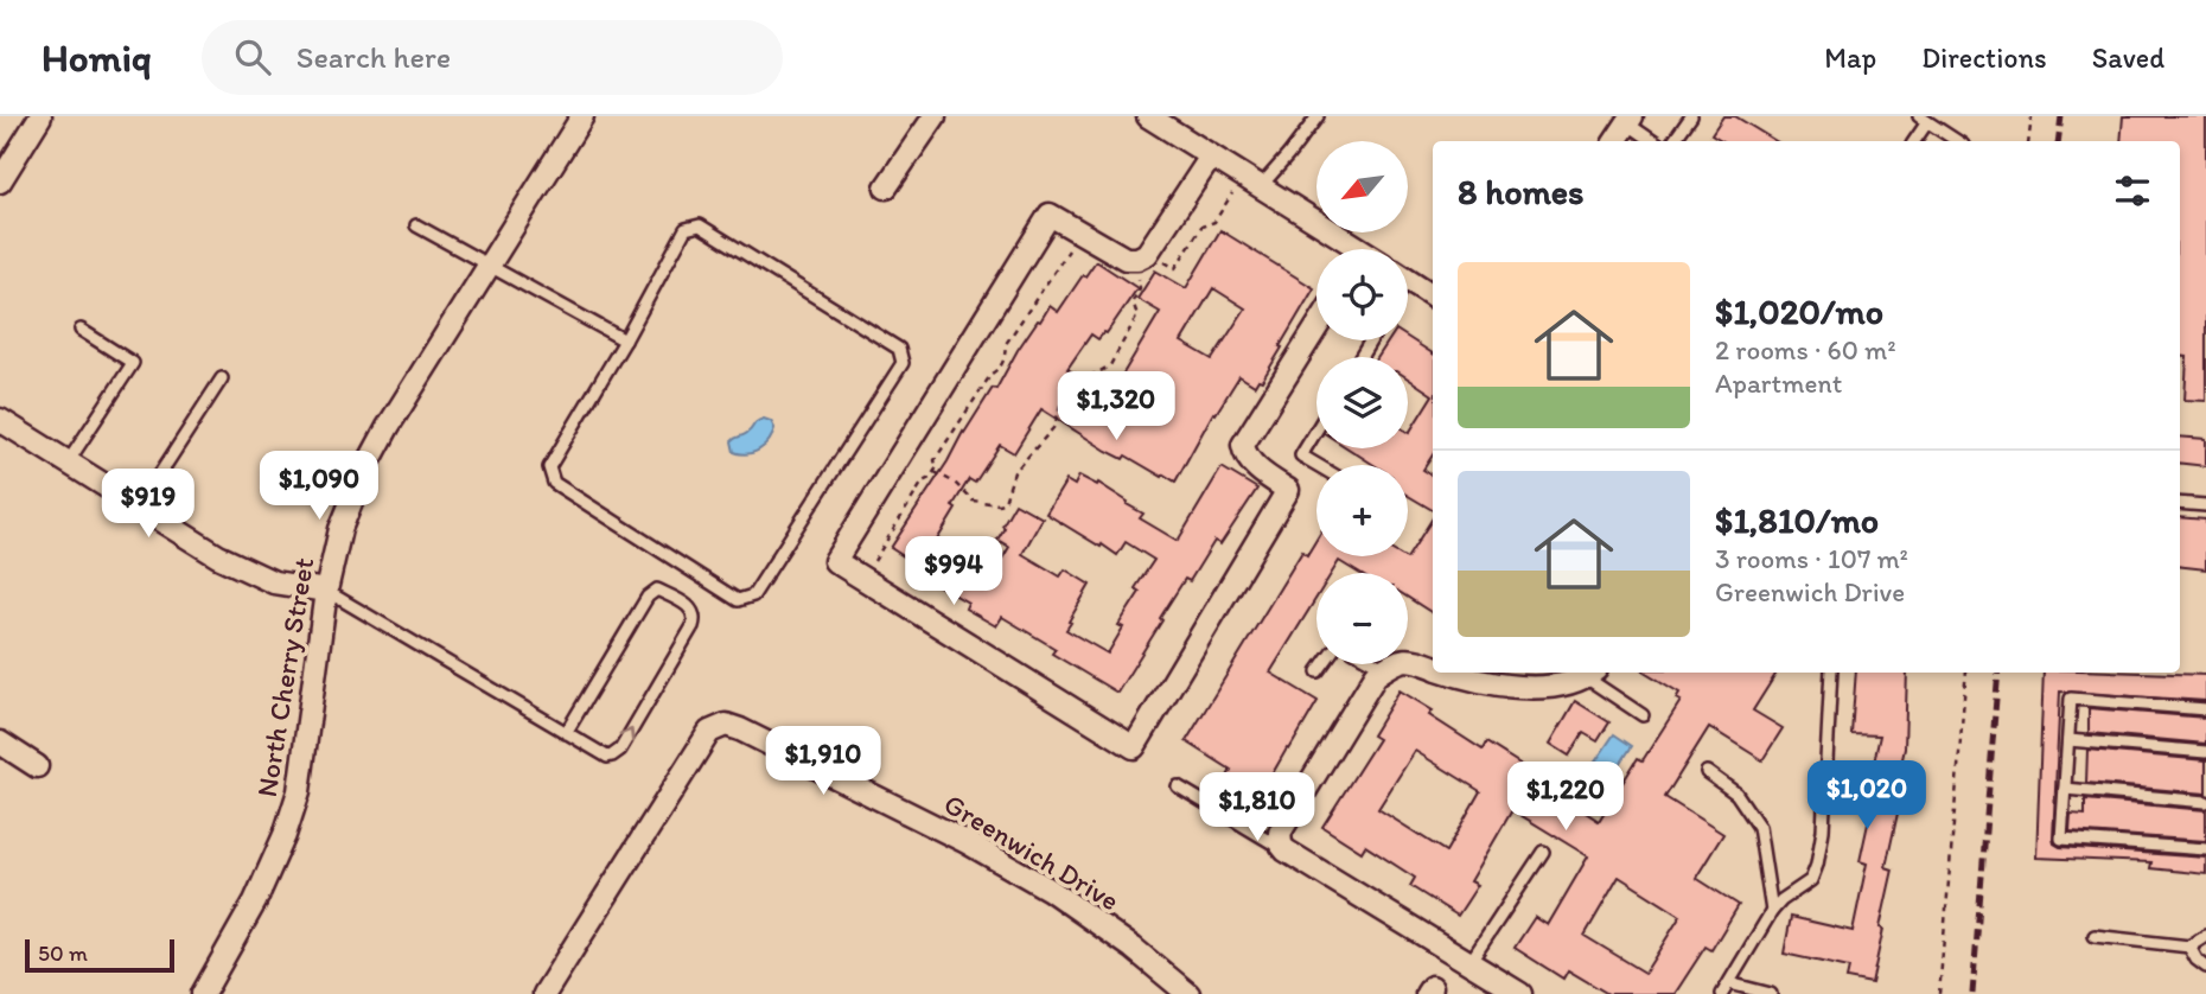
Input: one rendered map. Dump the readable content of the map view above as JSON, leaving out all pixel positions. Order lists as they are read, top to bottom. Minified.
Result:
{"streets":{"street":["North Cherry Street","Greenwich Drive"]},"scale_bar":"50 m","north":"bottom left","page":{"header":"Homiq","search":"Search here","nav":["Map","Directions","Saved"],"map_buttons":["+","−"],"heading":"8 homes","list":[{"name":"$1,020/mo","note":"2 rooms · 60 m² · Apartment"},{"name":"$1,810/mo","note":"3 rooms · 107 m² · Greenwich Drive"}],"price":["$1,320","$1,090","$919","$994","$1,910","$1,020","$1,220","$1,810"],"scale":"50 m"}}
